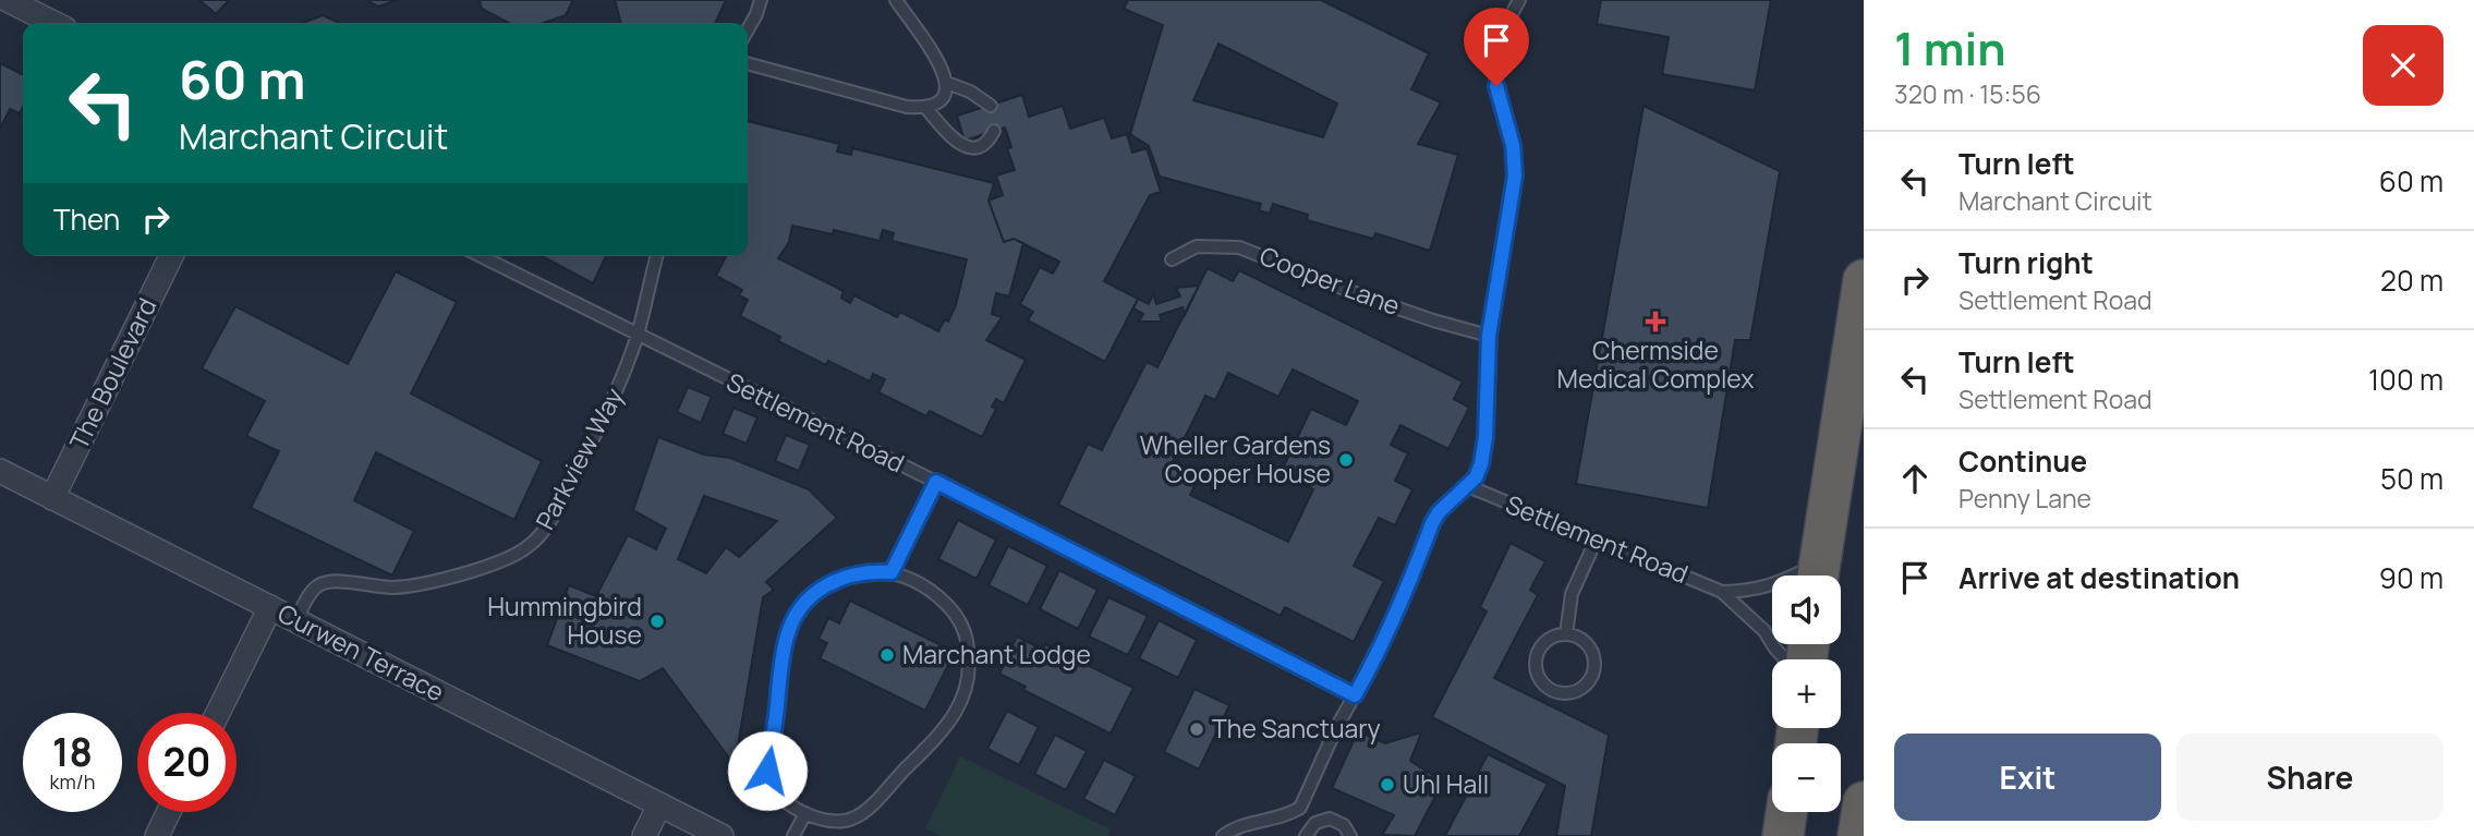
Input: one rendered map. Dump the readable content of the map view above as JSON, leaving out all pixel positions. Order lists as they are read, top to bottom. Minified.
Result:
{"streets":{"street":["The Boulevard","Curwen Terrace"],"lane":["Cooper Lane","Settlement Road","Parkview Way"]},"crossings":[["The Boulevard","Curwen Terrace"],["Settlement Road","Parkview Way"],["Parkview Way","Curwen Terrace"]],"places":{"health":["Chermside Medical Complex"],"other":["Wheller Gardens Cooper House","Hummingbird House","Marchant Lodge","The Sanctuary","Uhl Hall"]},"page":{"heading":["1 min","320 m · 15:56"],"turn":["60 m","Marchant Circuit"],"list":[{"name":"Turn left","note":"Marchant Circuit","value":"60 m"},{"name":"Turn right","note":"Settlement Road","value":"20 m"},{"name":"Turn left","note":"Settlement Road","value":"100 m"},{"name":"Continue","note":"Penny Lane","value":"50 m"},{"name":"Arrive at destination","value":"90 m"}],"then":"Then","map_buttons":["+","−"],"speed":"18 km/h","limit":"20","buttons":["Exit","Share"]}}
